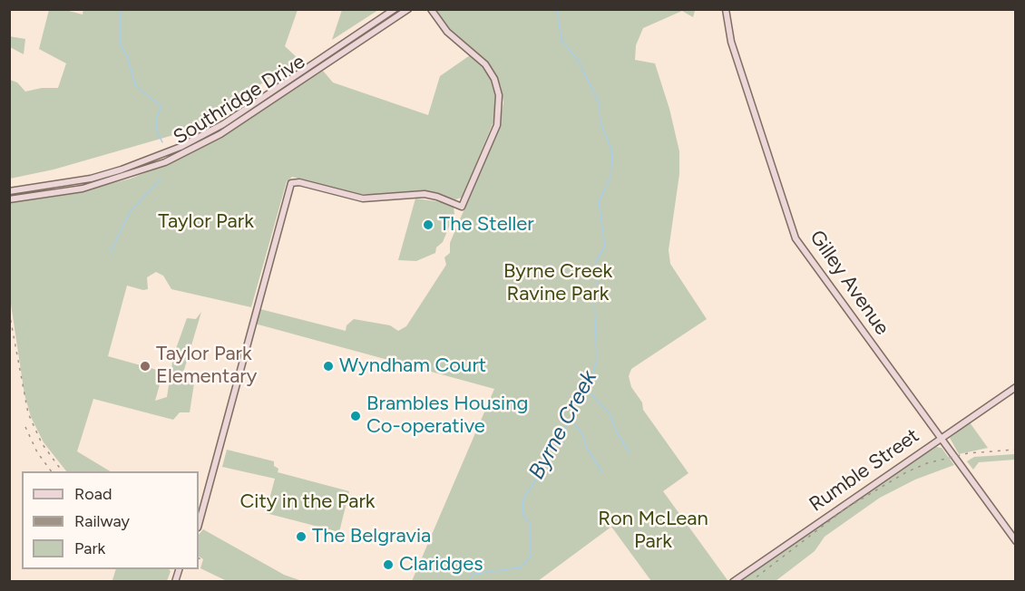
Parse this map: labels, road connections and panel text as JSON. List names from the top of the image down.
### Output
{
  "streets": {
    "street": ["Southridge Drive", "Gilley Avenue", "Rumble Street"]
  },
  "crossings": [
    ["Gilley Avenue", "Rumble Street"]
  ],
  "water": ["Byrne Creek"],
  "parks": [
    "Taylor Park",
    "Byrne Creek Ravine Park",
    "City in the Park",
    "Ron McLean Park"
  ],
  "places": [
    "The Steller",
    "Taylor Park Elementary",
    "Wyndham Court",
    "Brambles Housing Co-operative",
    "The Belgravia",
    "Claridges"
  ],
  "legend": ["Road", "Railway", "Park"]
}
